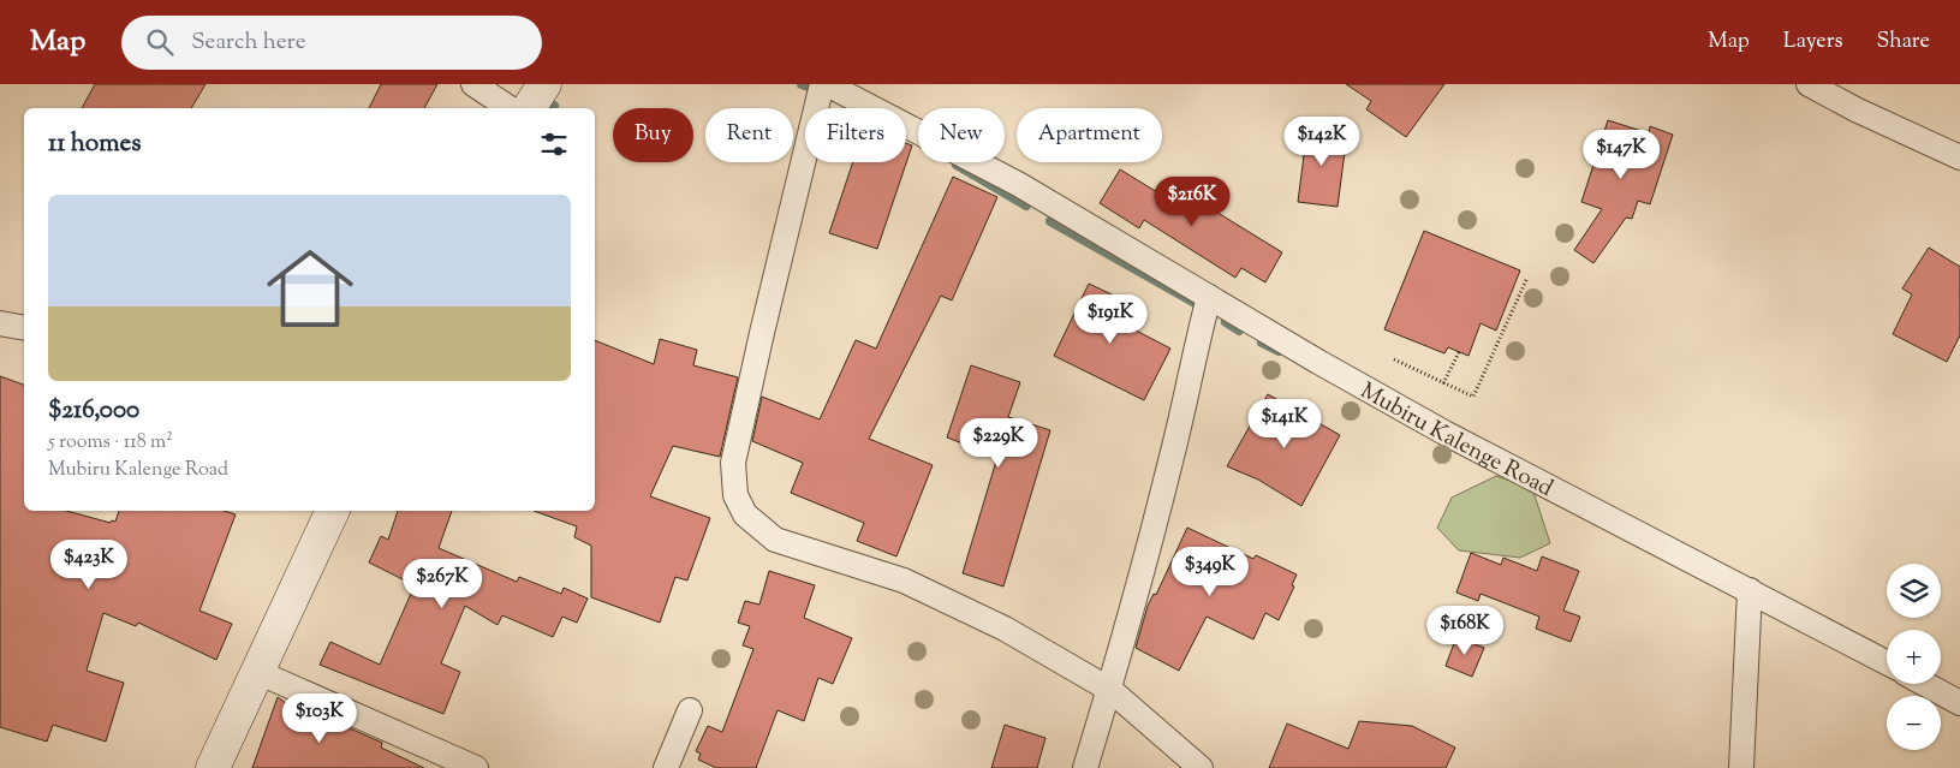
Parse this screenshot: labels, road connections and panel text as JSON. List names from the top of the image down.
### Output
{
  "streets": {
    "street": ["Mubiru Kalenge Road"]
  },
  "page": {
    "header": "Map",
    "search": "Search here",
    "nav": ["Map", "Layers", "Share"],
    "chip": [
      "Buy",
      "Rent",
      "Filters",
      "New",
      "Apartment"
    ],
    "heading": "11 homes",
    "price": [
      "$142K",
      "$147K",
      "$216K",
      "$191K",
      "$141K",
      "$229K",
      "$423K",
      "$349K",
      "$267K",
      "$168K",
      "$103K"
    ],
    "list": [
      {
        "name": "$216,000",
        "note": "5 rooms · 118 m² · Mubiru Kalenge Road"
      }
    ],
    "map_buttons": ["+", "−"]
  }
}
